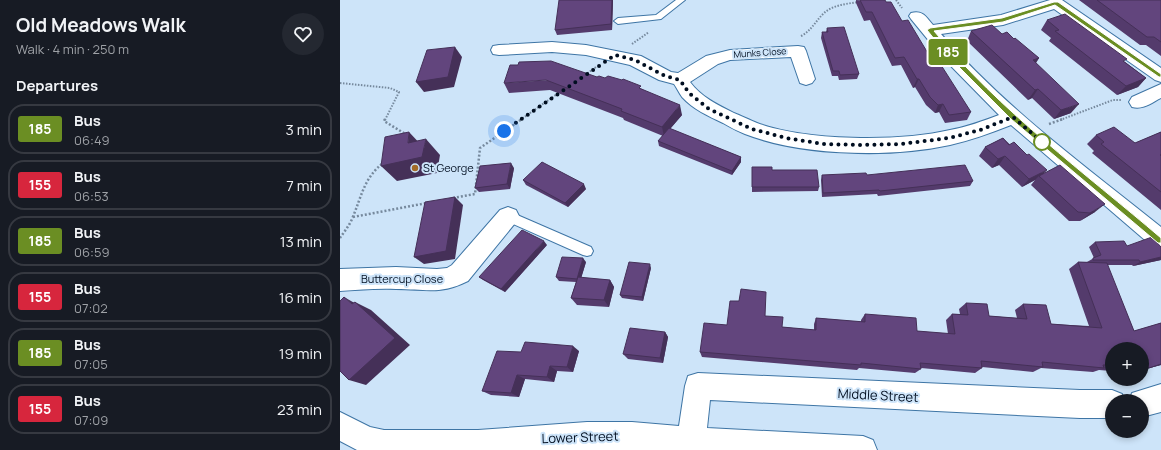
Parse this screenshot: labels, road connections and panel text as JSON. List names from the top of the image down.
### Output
{
  "streets": {
    "street": [
      "Munks Close",
      "Buttercup Close",
      "Middle Street",
      "Lower Street"
    ]
  },
  "crossings": [
    ["Middle Street", "Lower Street"]
  ],
  "places": ["St George"],
  "lines": ["bus line 185"],
  "page": {
    "heading": [
      ["Old Meadows Walk", "Walk · 4 min · 250 m"],
      "Departures"
    ],
    "on_map": "185",
    "list": [
      {
        "mark": "185",
        "name": "Bus",
        "note": "06:49",
        "value": "3 min"
      },
      {
        "mark": "155",
        "name": "Bus",
        "note": "06:53",
        "value": "7 min"
      },
      {
        "mark": "185",
        "name": "Bus",
        "note": "06:59",
        "value": "13 min"
      },
      {
        "mark": "155",
        "name": "Bus",
        "note": "07:02",
        "value": "16 min"
      },
      {
        "mark": "185",
        "name": "Bus",
        "note": "07:05",
        "value": "19 min"
      },
      {
        "mark": "155",
        "name": "Bus",
        "note": "07:09",
        "value": "23 min"
      }
    ],
    "map_buttons": ["+", "−"]
  }
}
